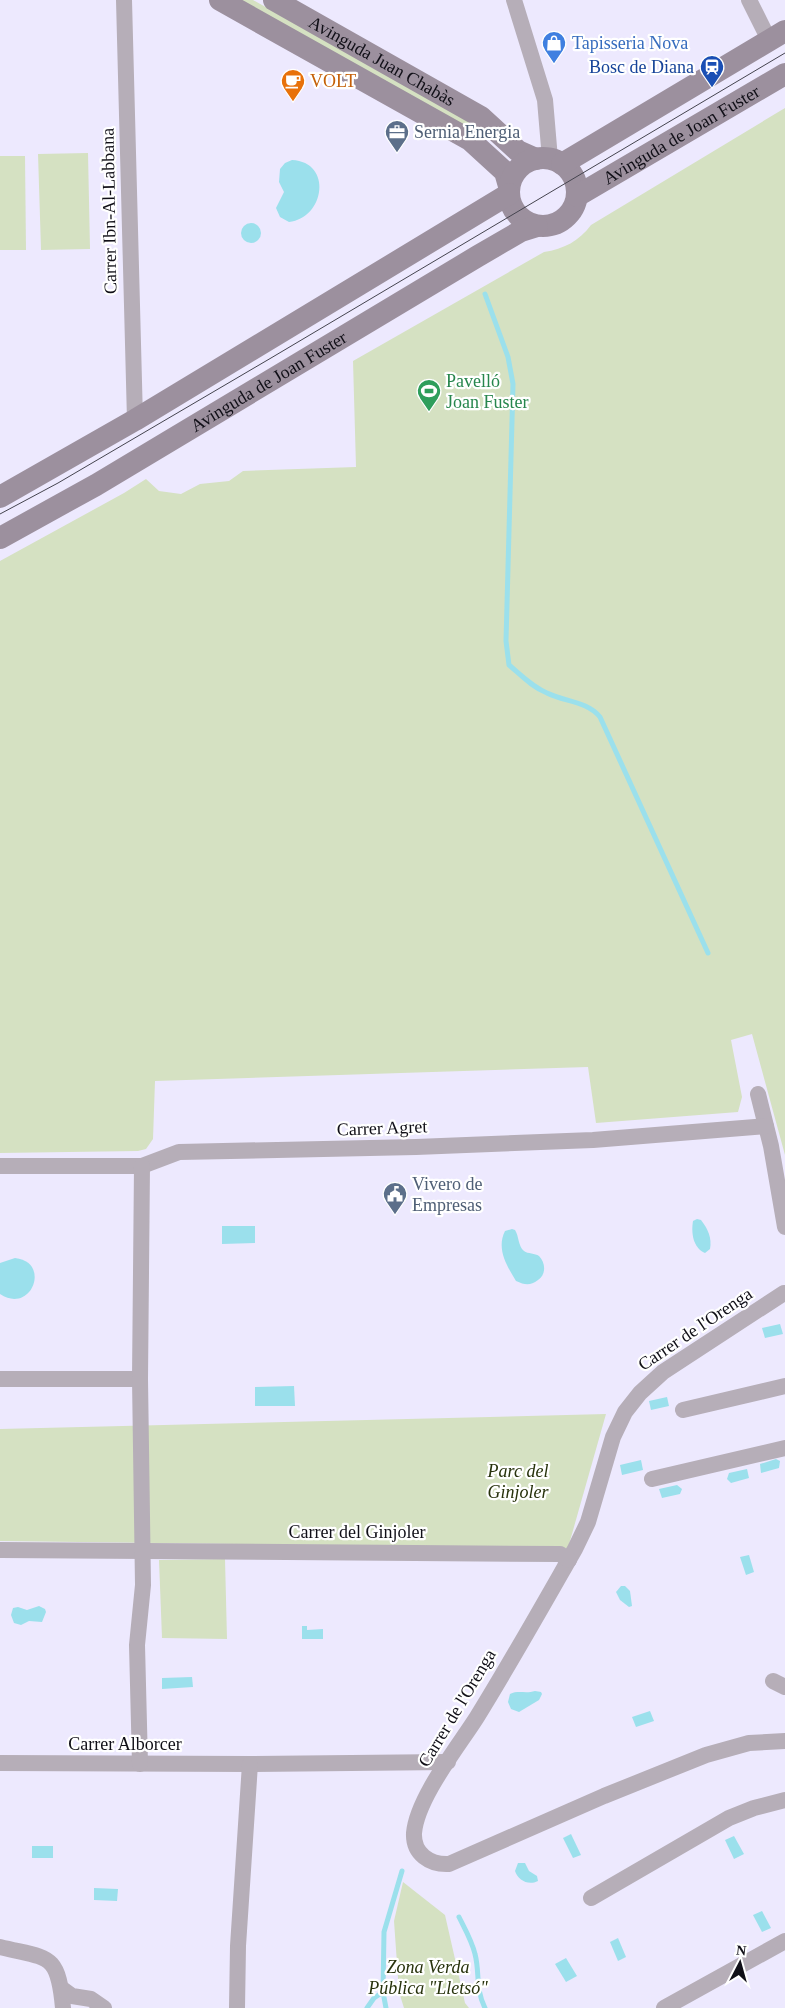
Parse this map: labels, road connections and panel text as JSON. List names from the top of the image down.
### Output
{
  "streets": {
    "main road": ["Avinguda Juan Chabàs", "Avinguda de Joan Fuster"],
    "street": [
      "Carrer Ibn-Al-Labbana",
      "Carrer Agret",
      "Carrer de l'Orenga",
      "Carrer del Ginjoler",
      "Carrer Alborcer"
    ]
  },
  "crossings": [
    ["Avinguda Juan Chabàs", "Avinguda de Joan Fuster"],
    ["Avinguda de Joan Fuster", "Carrer Ibn-Al-Labbana"],
    ["Carrer de l'Orenga", "Carrer del Ginjoler"],
    ["Carrer de l'Orenga", "Carrer Alborcer"]
  ],
  "parks": ["Parc del Ginjoler", "Zona Verda Pública \"Lletsó\""],
  "places": {
    "shop": ["Tapisseria Nova"],
    "station": ["Bosc de Diana"],
    "cafe": ["VOLT"],
    "office": ["Sernia Energia"],
    "sports": ["Pavelló Joan Fuster"],
    "public building": ["Vivero de Empresas"]
  },
  "north": "top"
}
